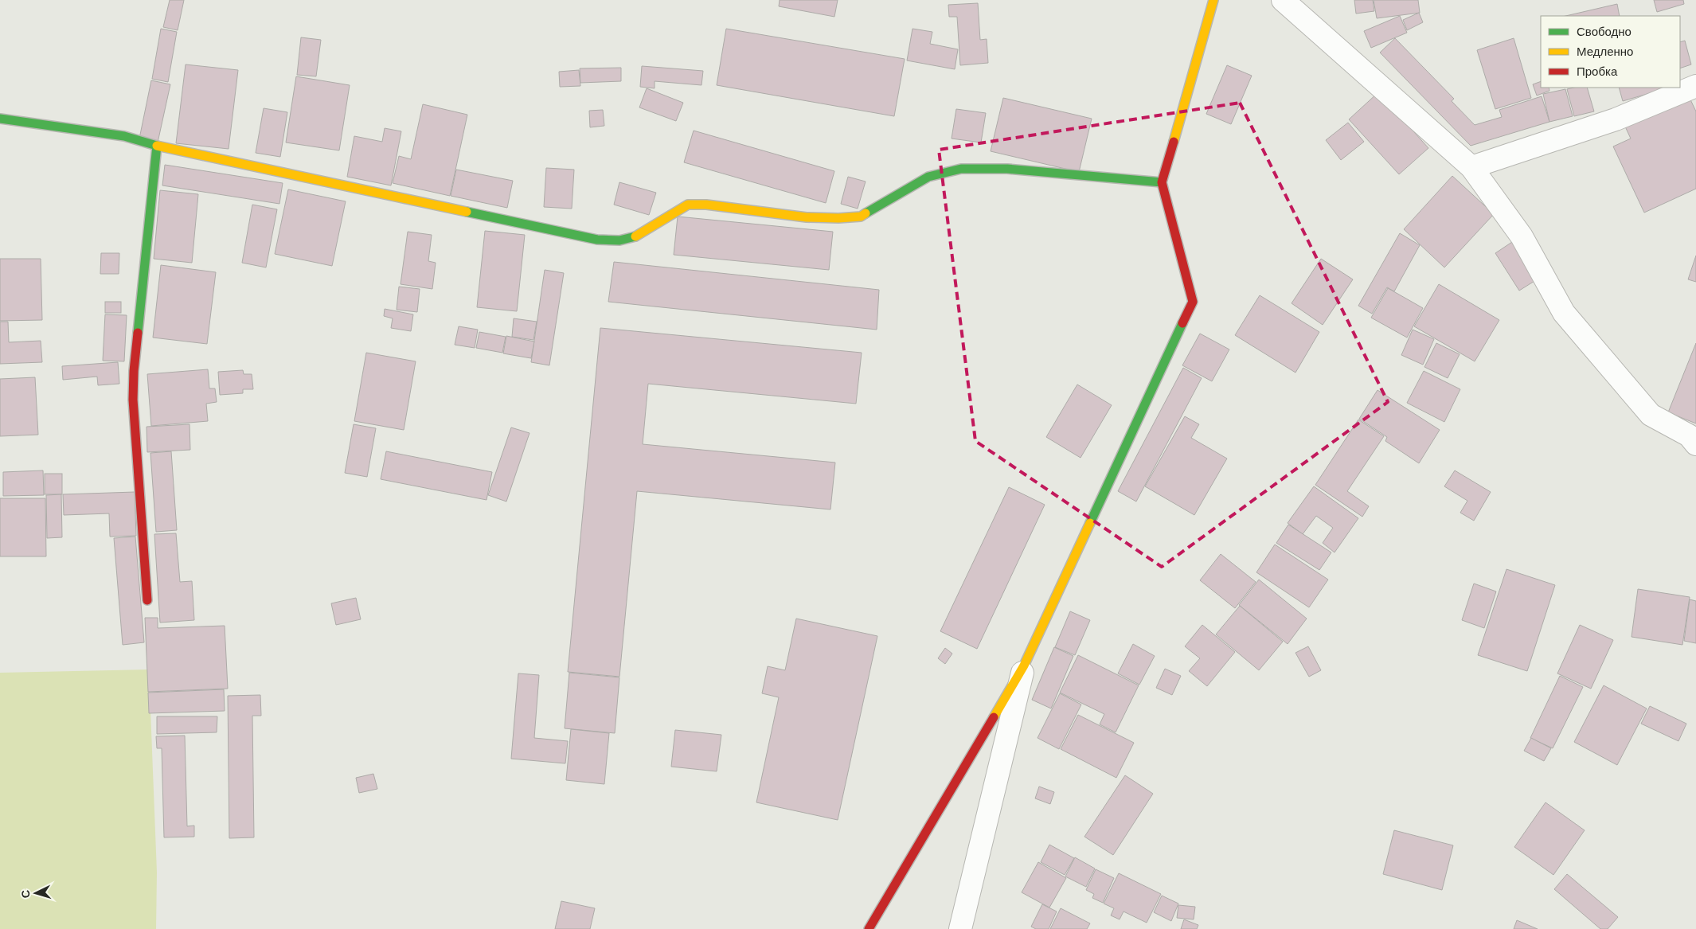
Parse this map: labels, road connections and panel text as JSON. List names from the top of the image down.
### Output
{
  "legend": ["Свободно", "Медленно", "Пробка"],
  "north": "left"
}
